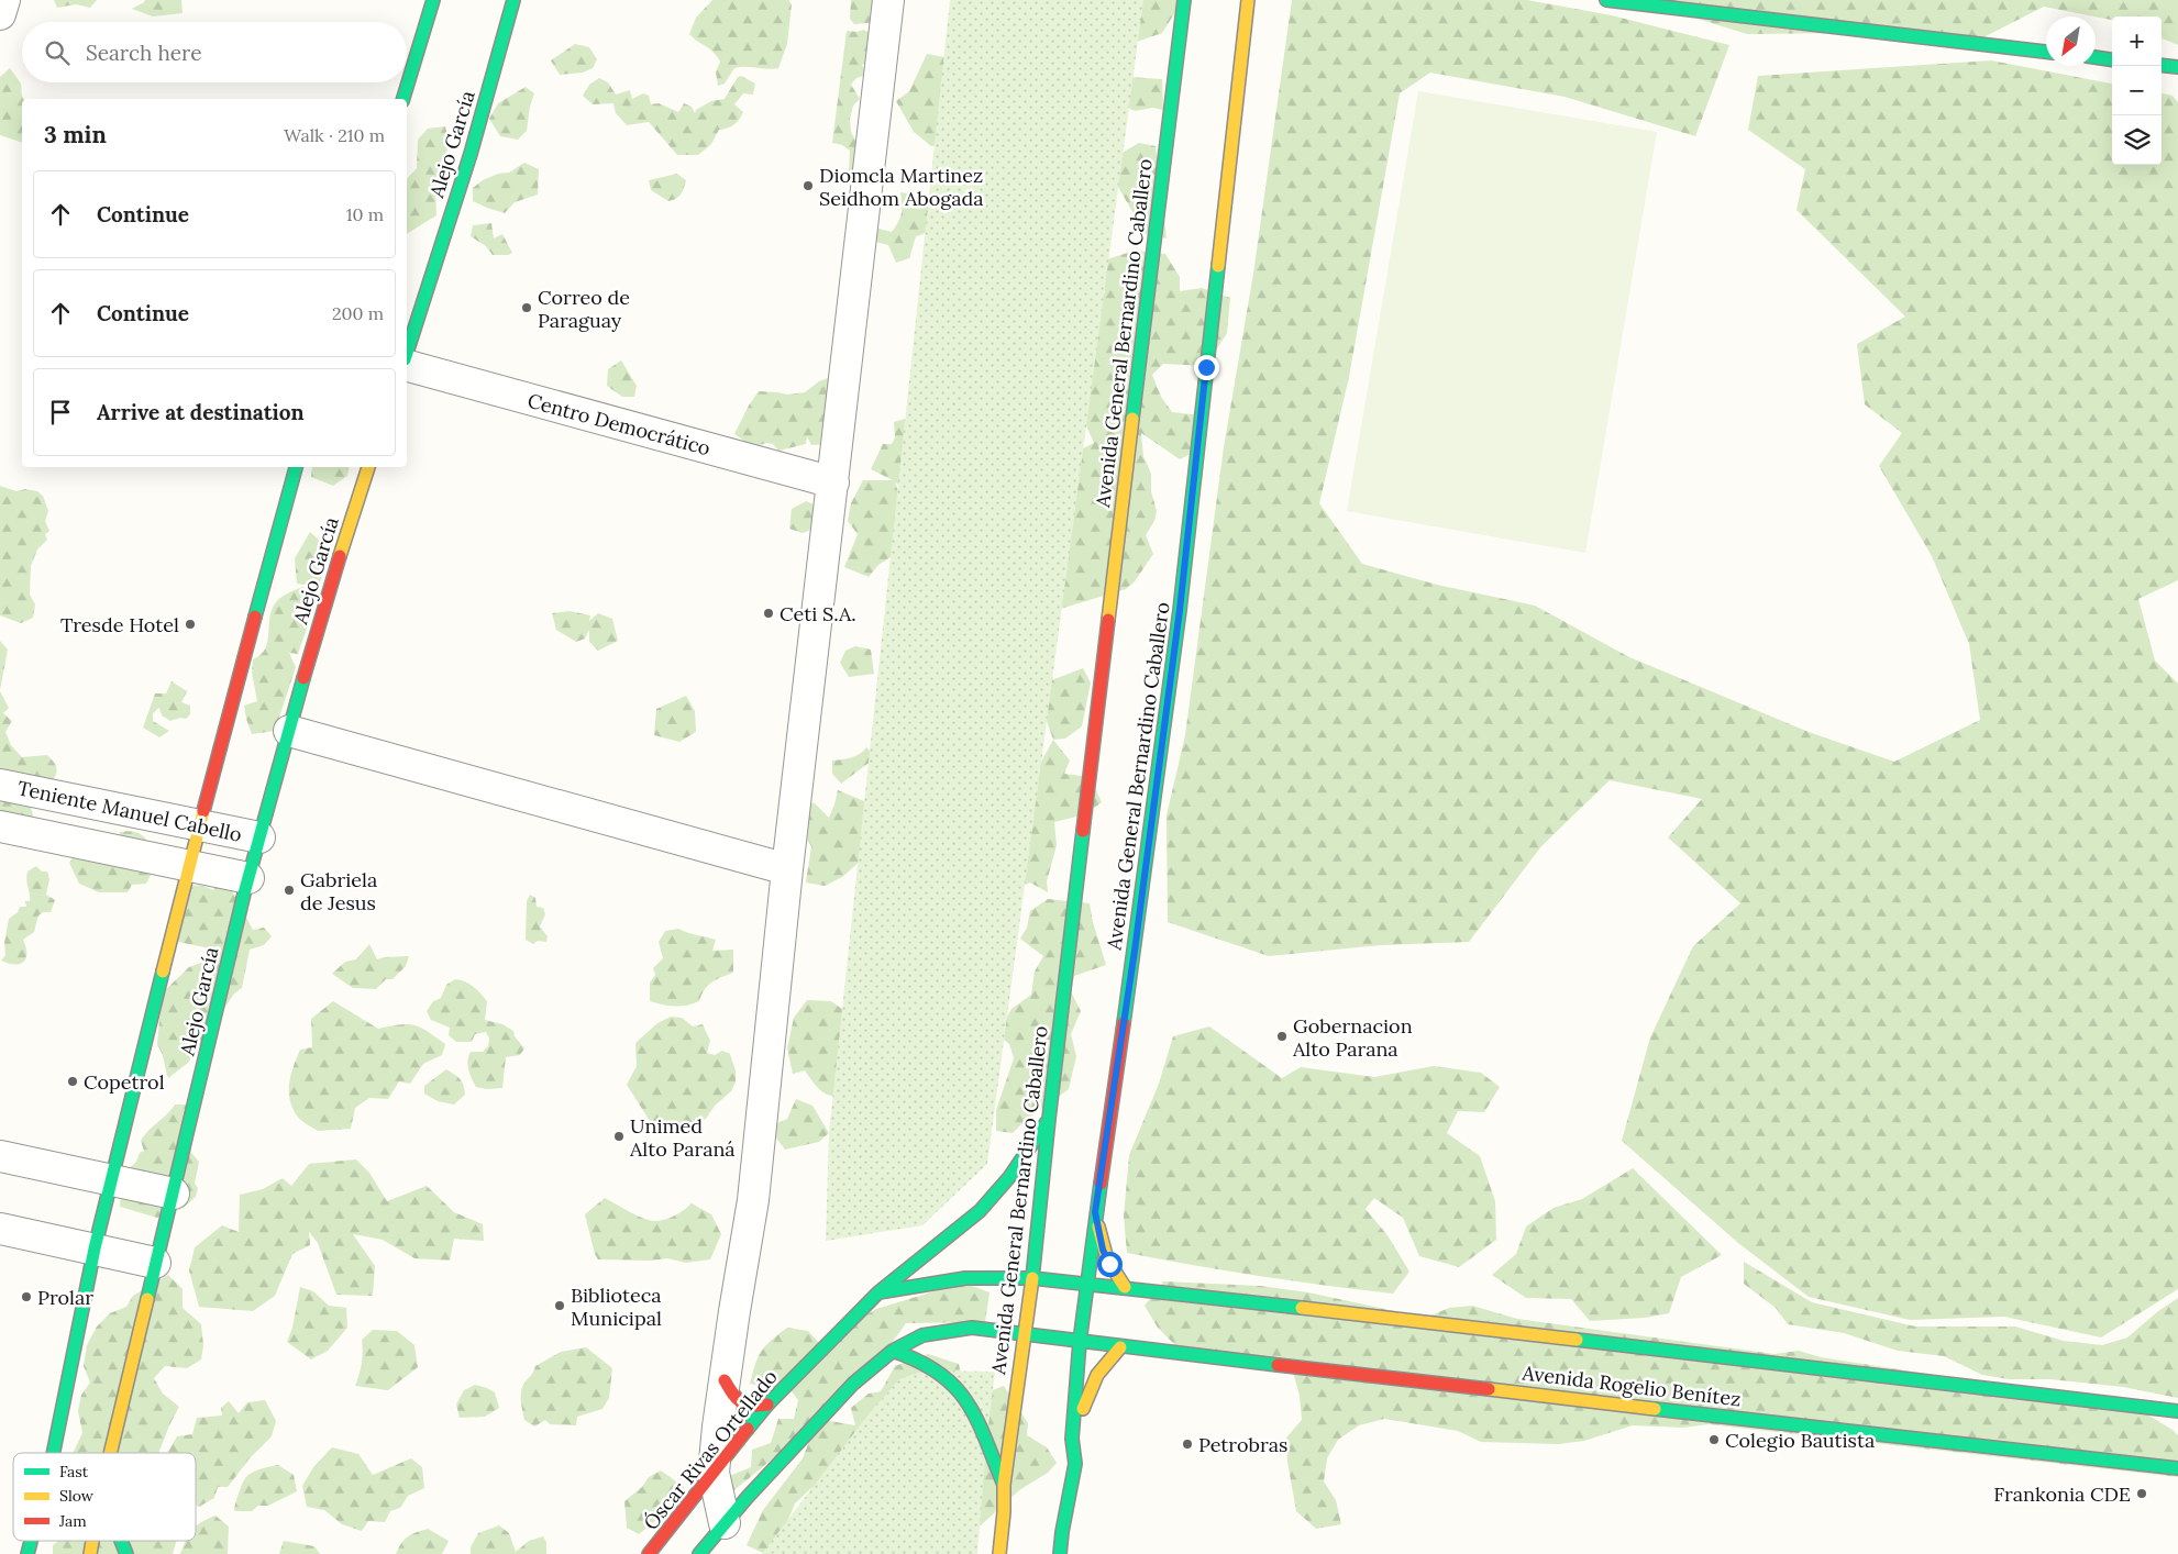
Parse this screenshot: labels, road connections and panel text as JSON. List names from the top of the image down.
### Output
{
  "streets": {
    "street": [
      "Alejo García",
      "Avenida General Bernardino Caballero",
      "Centro Democrático",
      "Teniente Manuel Cabello",
      "Avenida Rogelio Benítez",
      "Óscar Rivas Ortellado"
    ]
  },
  "crossings": [
    ["Alejo García", "Teniente Manuel Cabello"],
    ["Avenida General Bernardino Caballero", "Avenida Rogelio Benítez"],
    ["Avenida General Bernardino Caballero", "Óscar Rivas Ortellado"]
  ],
  "places": [
    "Diomcla Martinez Seidhom Abogada",
    "Correo de Paraguay",
    "Ceti S.A.",
    "Tresde Hotel",
    "Gabriela de Jesus",
    "Gobernacion Alto Parana",
    "Copetrol",
    "Unimed Alto Paraná",
    "Prolar",
    "Biblioteca Municipal",
    "Colegio Bautista",
    "Petrobras",
    "Frankonia CDE"
  ],
  "legend": ["Fast", "Slow", "Jam"],
  "north": "bottom left",
  "page": {
    "map_buttons": ["+", "−"],
    "search": "Search here",
    "heading": ["3 min", "Walk · 210 m"],
    "list": [
      ["Continue", "10 m"],
      ["Continue", "200 m"],
      "Arrive at destination"
    ]
  }
}
